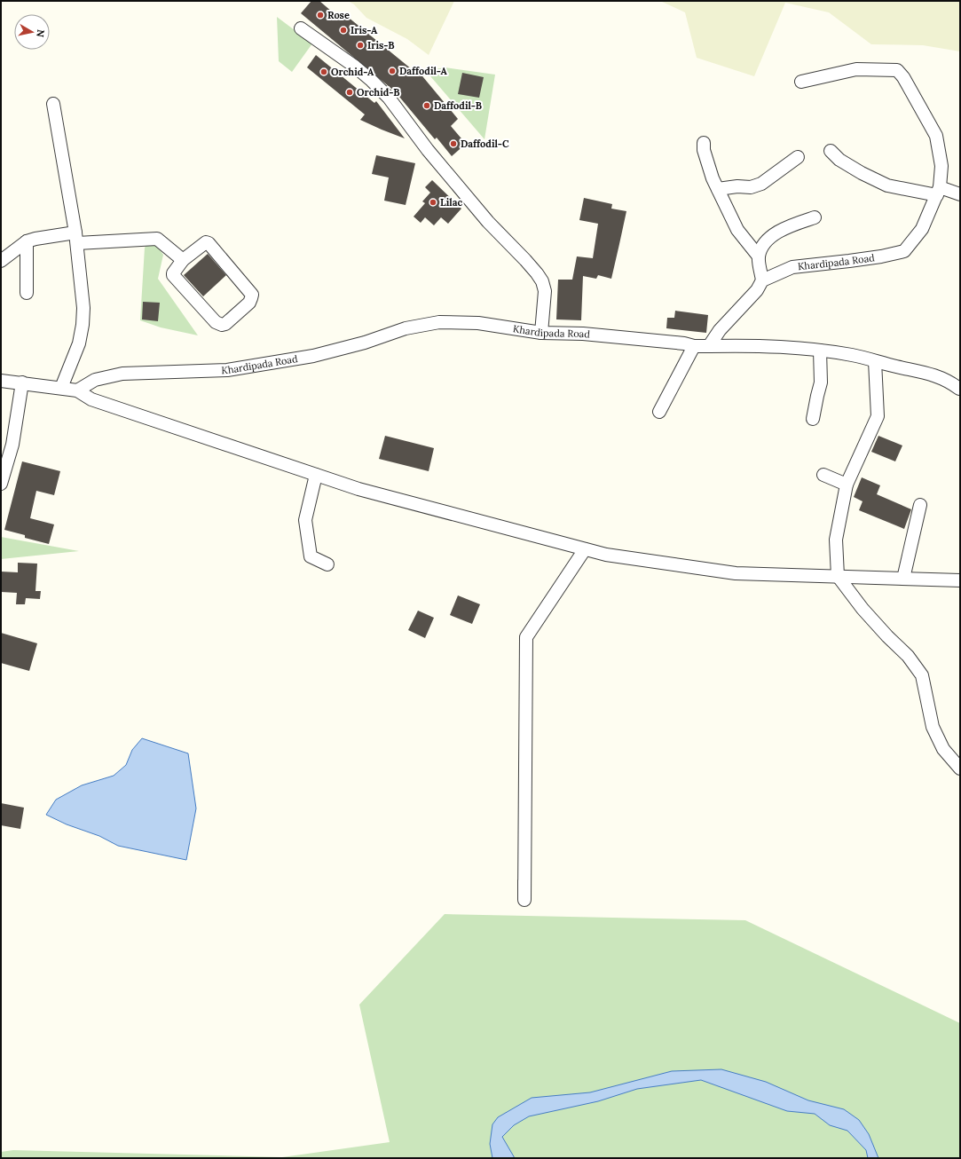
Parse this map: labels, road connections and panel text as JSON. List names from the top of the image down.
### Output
{
  "streets": {
    "street": ["Khardipada Road"]
  },
  "places": [
    "Rose",
    "Iris-A",
    "Iris-B",
    "Daffodil-A",
    "Orchid-A",
    "Orchid-B",
    "Daffodil-B",
    "Daffodil-C",
    "Lilac"
  ],
  "north": "right"
}
